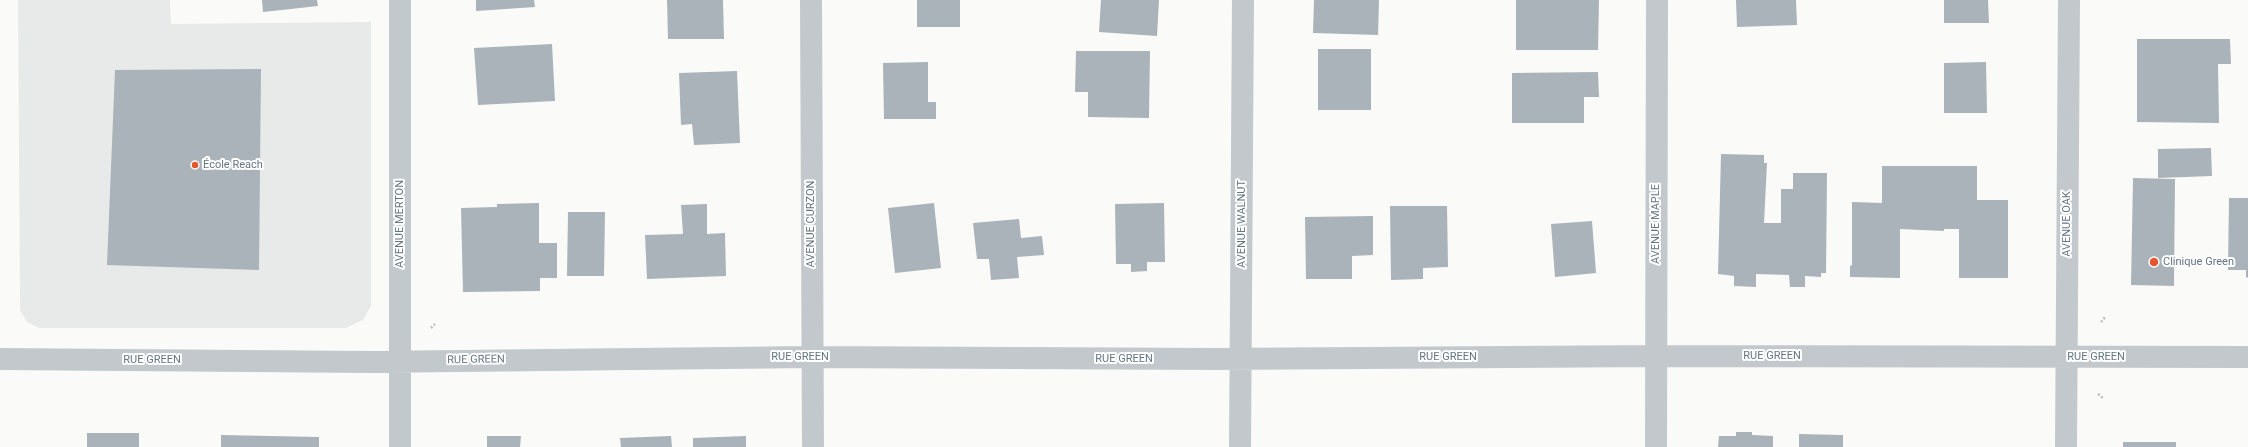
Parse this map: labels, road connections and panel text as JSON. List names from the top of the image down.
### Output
{
  "streets": {
    "street": [
      "AVENUE MERTON",
      "AVENUE CURZON",
      "AVENUE WALNUT",
      "AVENUE MAPLE",
      "AVENUE OAK",
      "RUE GREEN"
    ]
  },
  "crossings": [
    ["AVENUE MERTON", "RUE GREEN"],
    ["AVENUE CURZON", "RUE GREEN"],
    ["AVENUE WALNUT", "RUE GREEN"],
    ["AVENUE MAPLE", "RUE GREEN"],
    ["AVENUE OAK", "RUE GREEN"]
  ],
  "places": ["École Reach", "Clinique Green"]
}
